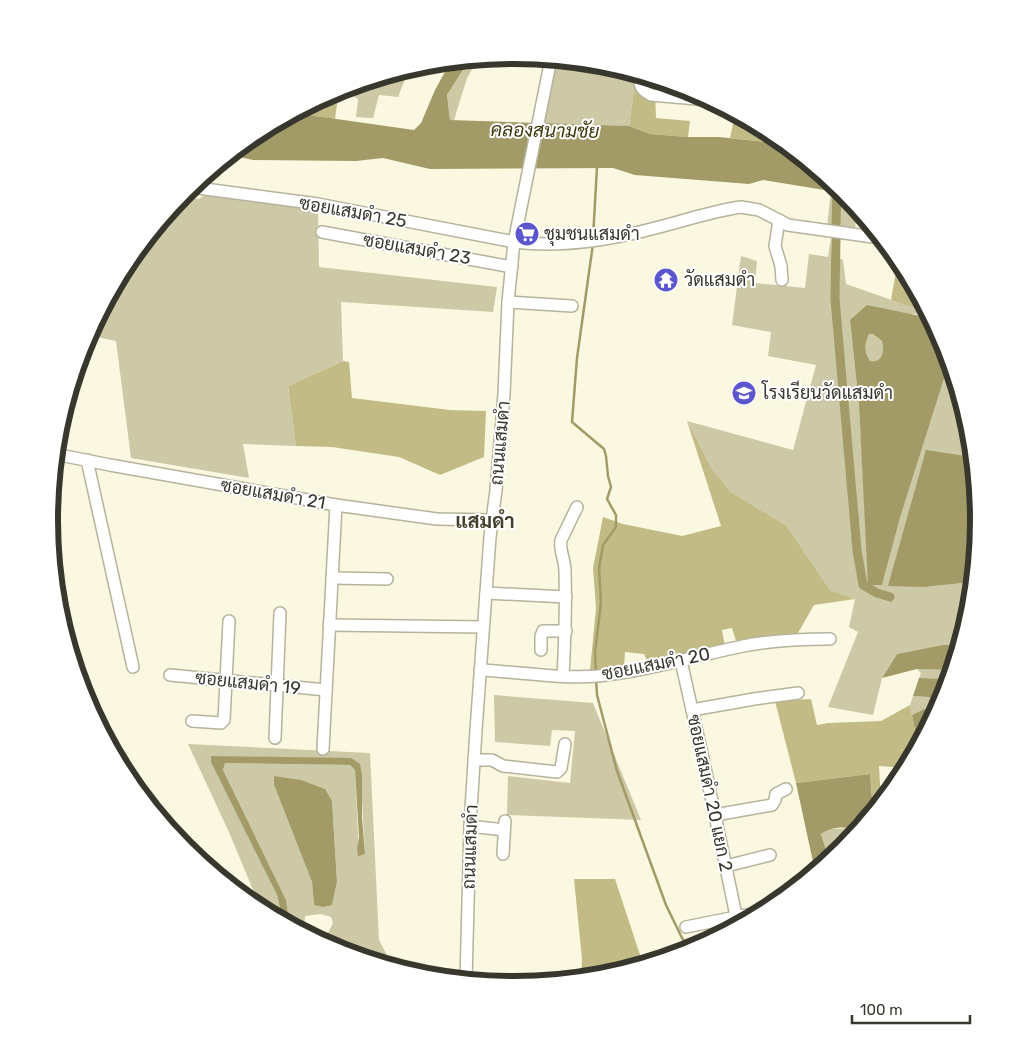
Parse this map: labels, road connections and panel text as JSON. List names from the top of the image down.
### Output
{
  "streets": {
    "street": [
      "ซอยแสมดำ 25",
      "ซอยแสมดำ 23",
      "ถนนแสมดำ",
      "ซอยแสมดำ 21",
      "ซอยแสมดำ 20",
      "ซอยแสมดำ 19",
      "ซอยแสมดำ 20 แยก 2"
    ]
  },
  "crossings": [
    ["ซอยแสมดำ 25", "ถนนแสมดำ"],
    ["ซอยแสมดำ 23", "ถนนแสมดำ"],
    ["ถนนแสมดำ", "ซอยแสมดำ 21"],
    ["ถนนแสมดำ", "ซอยแสมดำ 20"],
    ["ซอยแสมดำ 20", "ซอยแสมดำ 20 แยก 2"]
  ],
  "districts": ["แสมดำ"],
  "water": ["คลองสนามชัย"],
  "places": {
    "supermarket": ["ชุมชนแสมดำ"],
    "temple": ["วัดแสมดำ"],
    "school or university": ["โรงเรียนวัดแสมดำ"]
  },
  "scale_bar": "100 m"
}
